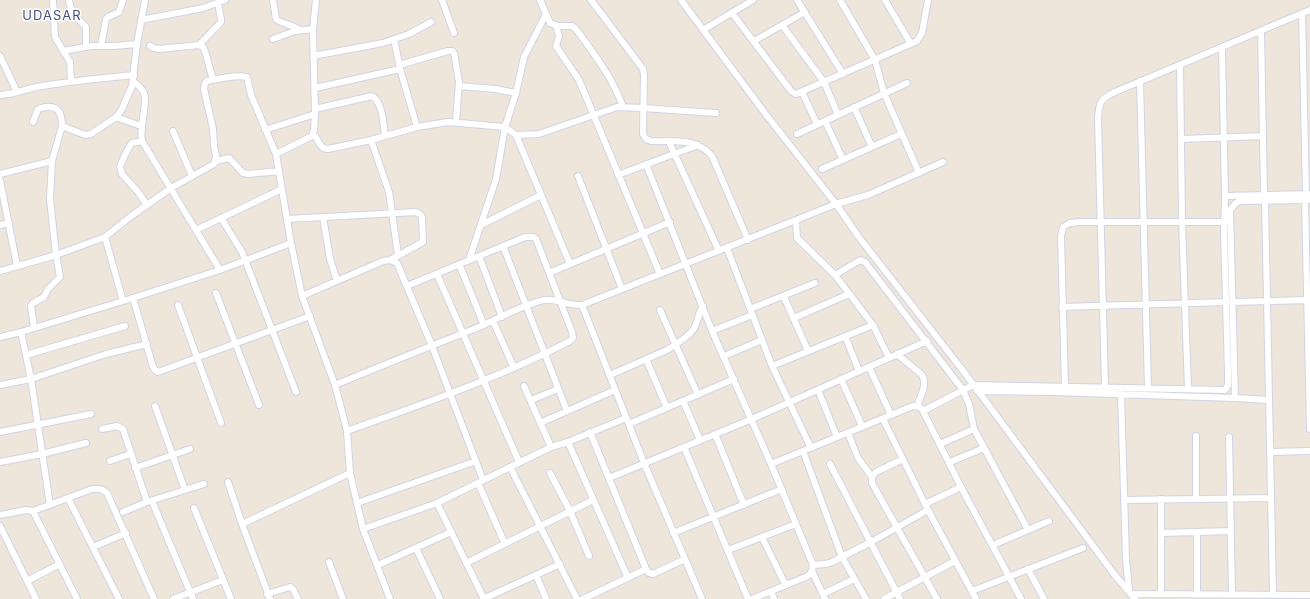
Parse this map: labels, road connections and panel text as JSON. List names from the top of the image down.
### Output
{
  "districts": ["UDASAR"]
}
